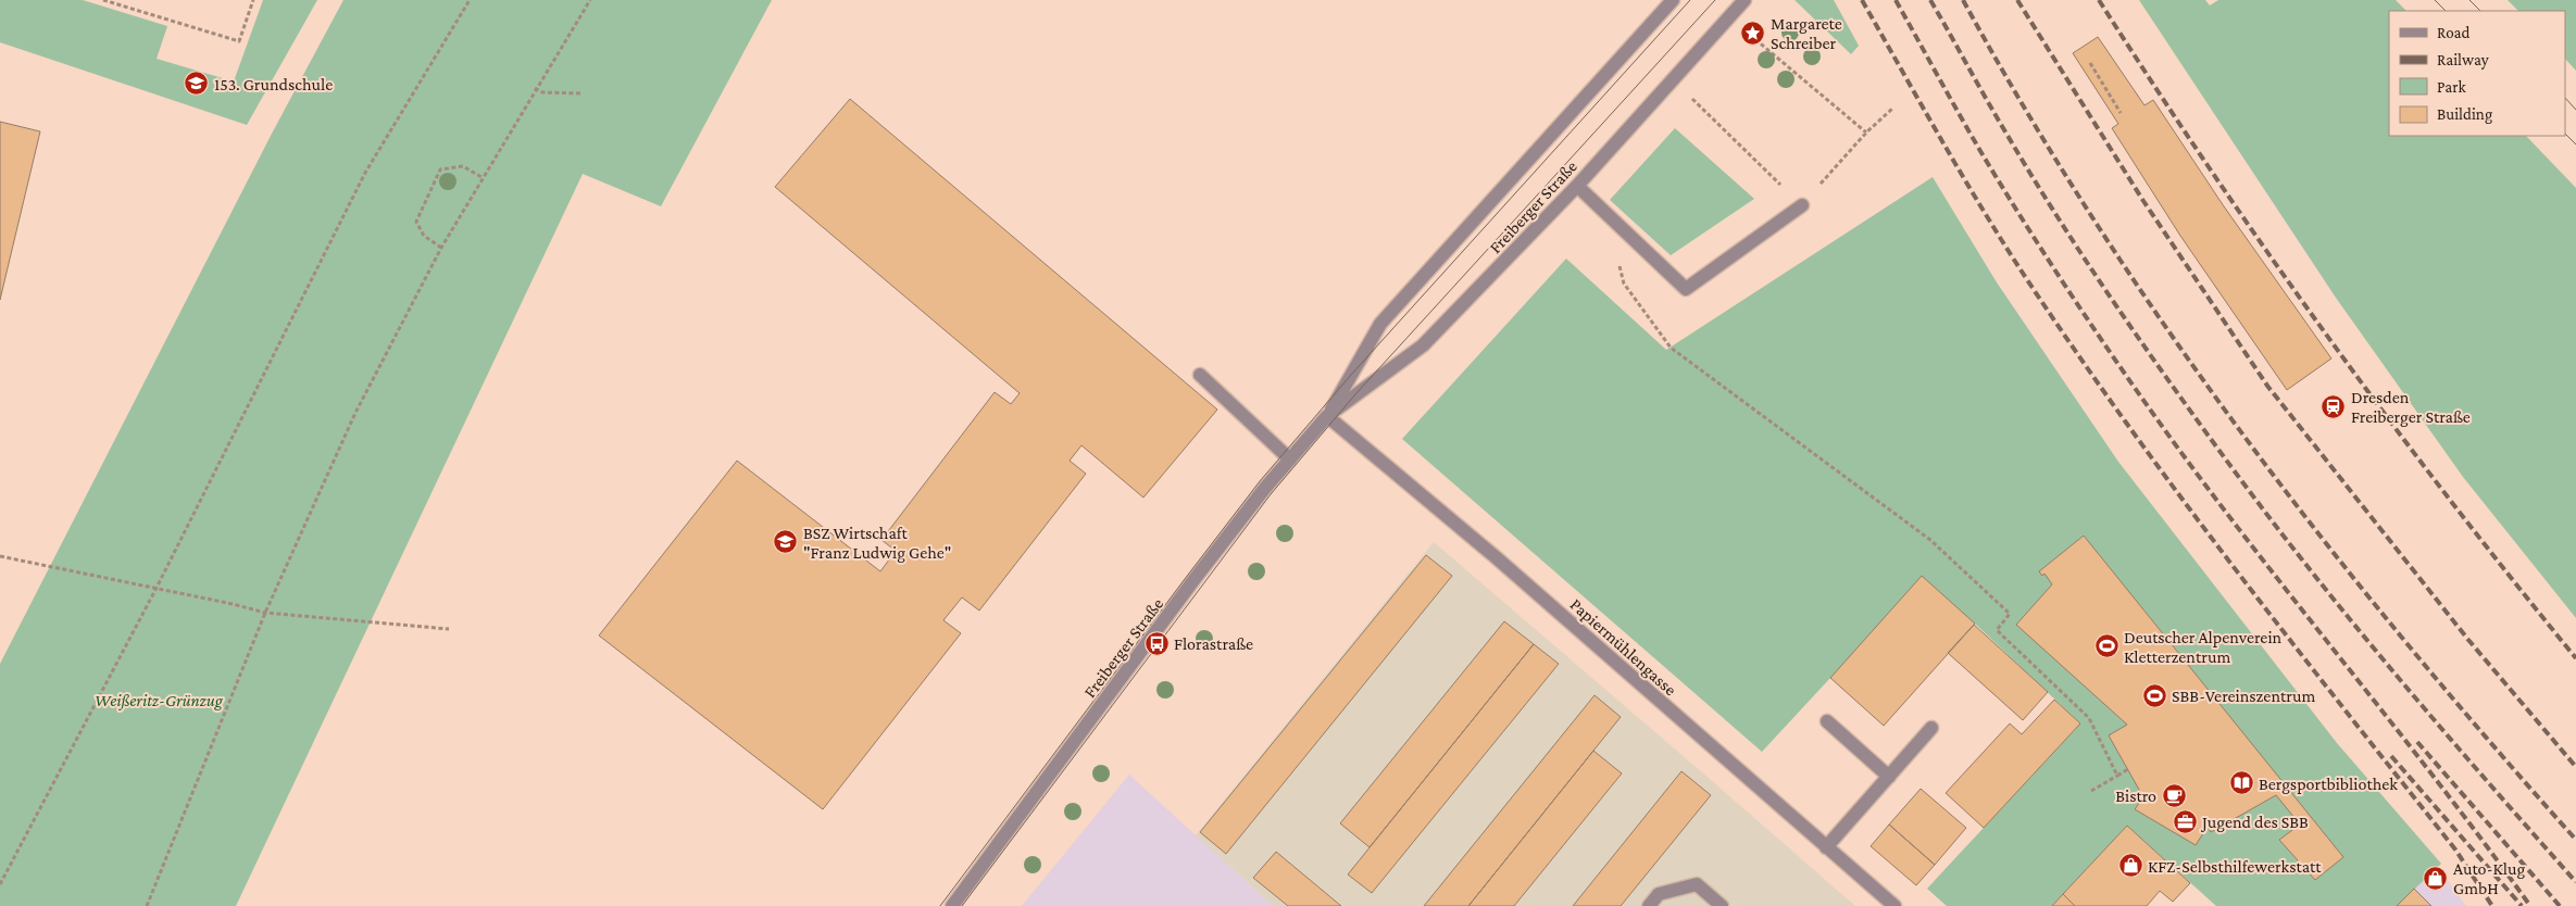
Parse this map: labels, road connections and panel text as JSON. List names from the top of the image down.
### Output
{
  "streets": {
    "street": ["Freiberger Straße", "Papiermühlengasse"]
  },
  "crossings": [
    ["Freiberger Straße", "Papiermühlengasse"]
  ],
  "parks": ["Weißeritz-Grünzug"],
  "places": {
    "place": ["Margarete Schreiber"],
    "school or university": ["153. Grundschule", "BSZ Wirtschaft \"Franz Ludwig Gehe\""],
    "station": ["Dresden Freiberger Straße"],
    "bus stop": ["Florastraße"],
    "sports": ["Deutscher Alpenverein Kletterzentrum", "SBB-Vereinszentrum"],
    "library": ["Bergsportbibliothek"],
    "cafe": ["Bistro"],
    "office": ["Jugend des SBB"],
    "shop": ["KFZ-Selbsthilfewerkstatt", "Auto-Klug GmbH"]
  },
  "legend": [
    "Road",
    "Railway",
    "Park",
    "Building"
  ]
}
